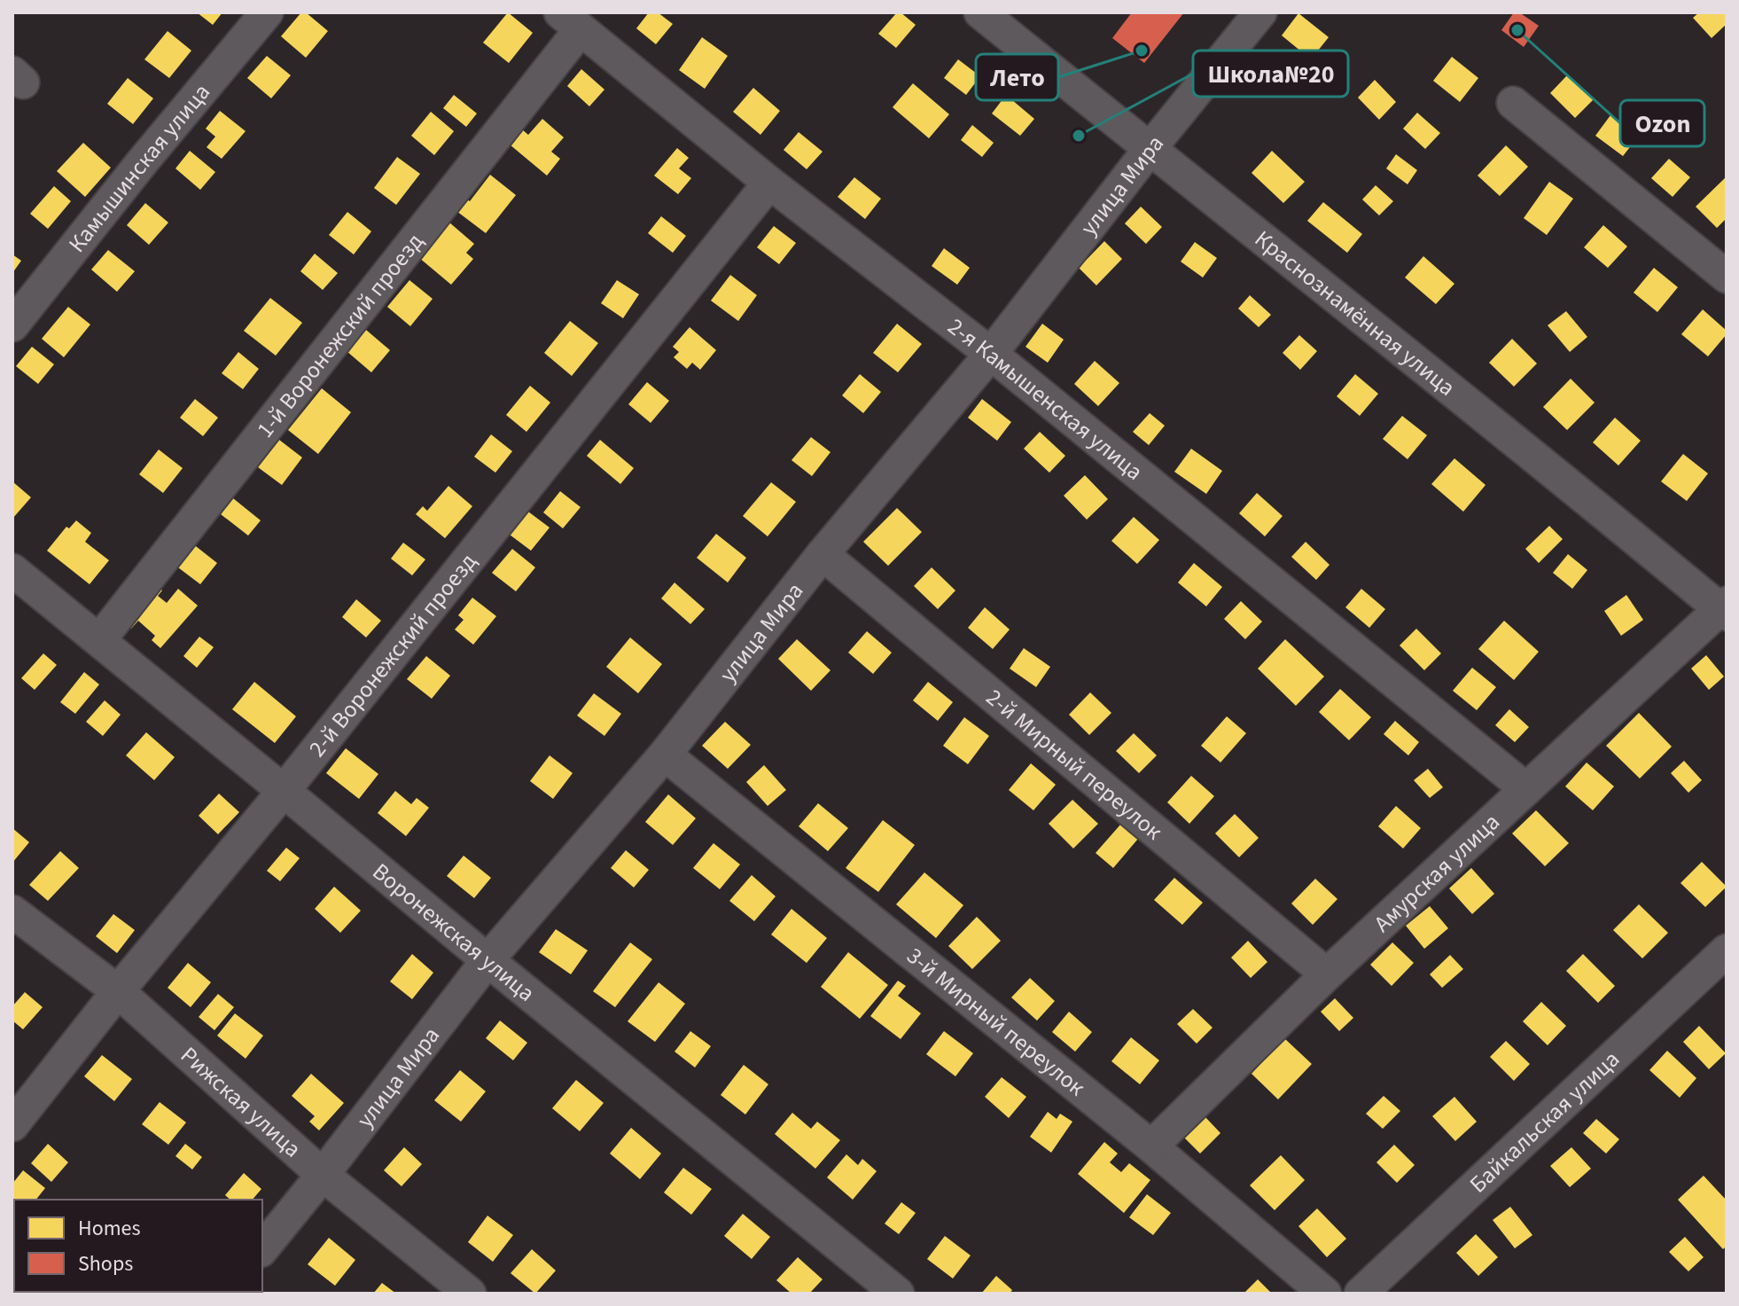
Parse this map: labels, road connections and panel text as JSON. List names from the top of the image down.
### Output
{
  "streets": {
    "street": [
      "Камышинская улица",
      "улица Мира",
      "Краснознамённая улица",
      "1-й Воронежский проезд",
      "2-я Камышенская улица",
      "2-й Воронежский проезд",
      "2-й Мирный переулок",
      "Амурская улица",
      "Воронежская улица",
      "3-й Мирный переулок",
      "Рижская улица",
      "Байкальская улица"
    ]
  },
  "crossings": [
    ["улица Мира", "Краснознамённая улица"],
    ["улица Мира", "2-я Камышенская улица"],
    ["улица Мира", "2-й Мирный переулок"],
    ["улица Мира", "Воронежская улица"],
    ["улица Мира", "3-й Мирный переулок"],
    ["улица Мира", "Рижская улица"],
    ["Краснознамённая улица", "Амурская улица"],
    ["1-й Воронежский проезд", "2-я Камышенская улица"],
    ["1-й Воронежский проезд", "Воронежская улица"],
    ["2-я Камышенская улица", "2-й Воронежский проезд"],
    ["2-я Камышенская улица", "Амурская улица"],
    ["2-й Воронежский проезд", "Воронежская улица"],
    ["2-й Воронежский проезд", "Рижская улица"],
    ["2-й Мирный переулок", "Амурская улица"],
    ["Амурская улица", "3-й Мирный переулок"]
  ],
  "places": ["Ozon", "Лето", "Школа№20"],
  "legend": ["Homes", "Shops"]
}
